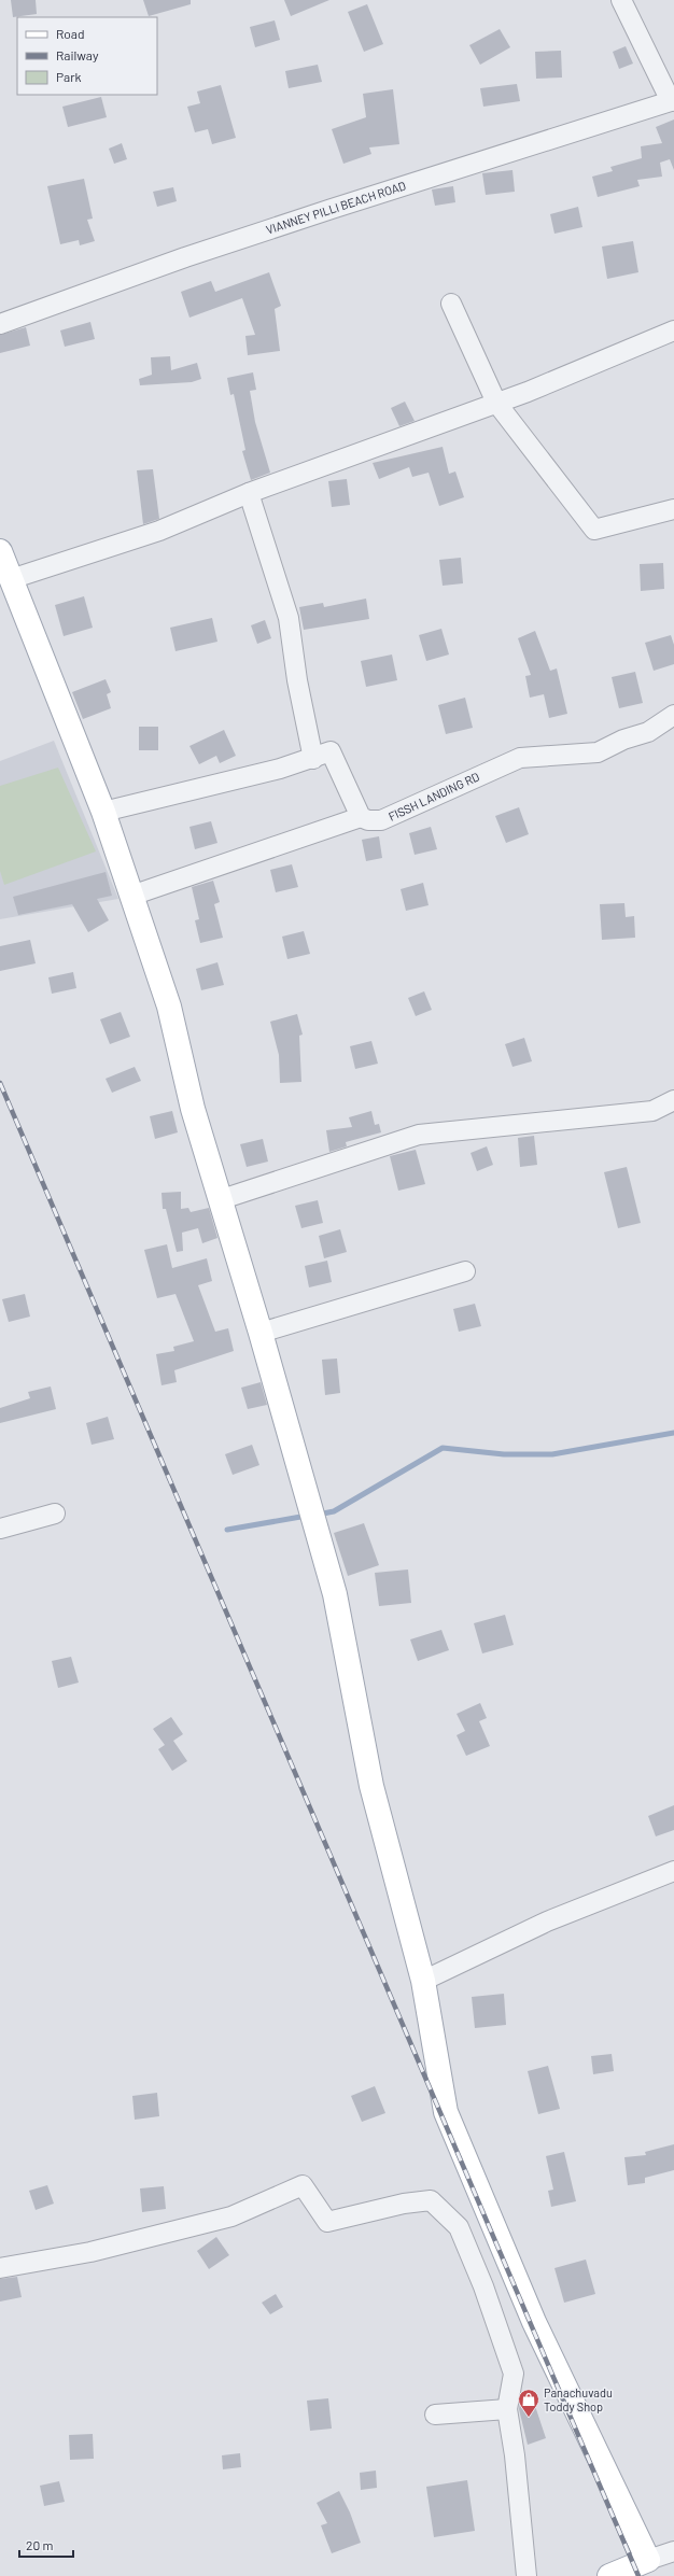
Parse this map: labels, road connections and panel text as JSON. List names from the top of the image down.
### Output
{
  "streets": {
    "street": ["VIANNEY PILLI BEACH ROAD", "FISSH LANDING RD"]
  },
  "places": {
    "shop": ["Panachuvadu Toddy Shop"]
  },
  "legend": ["Road", "Railway", "Park"],
  "scale_bar": "20 m"
}
